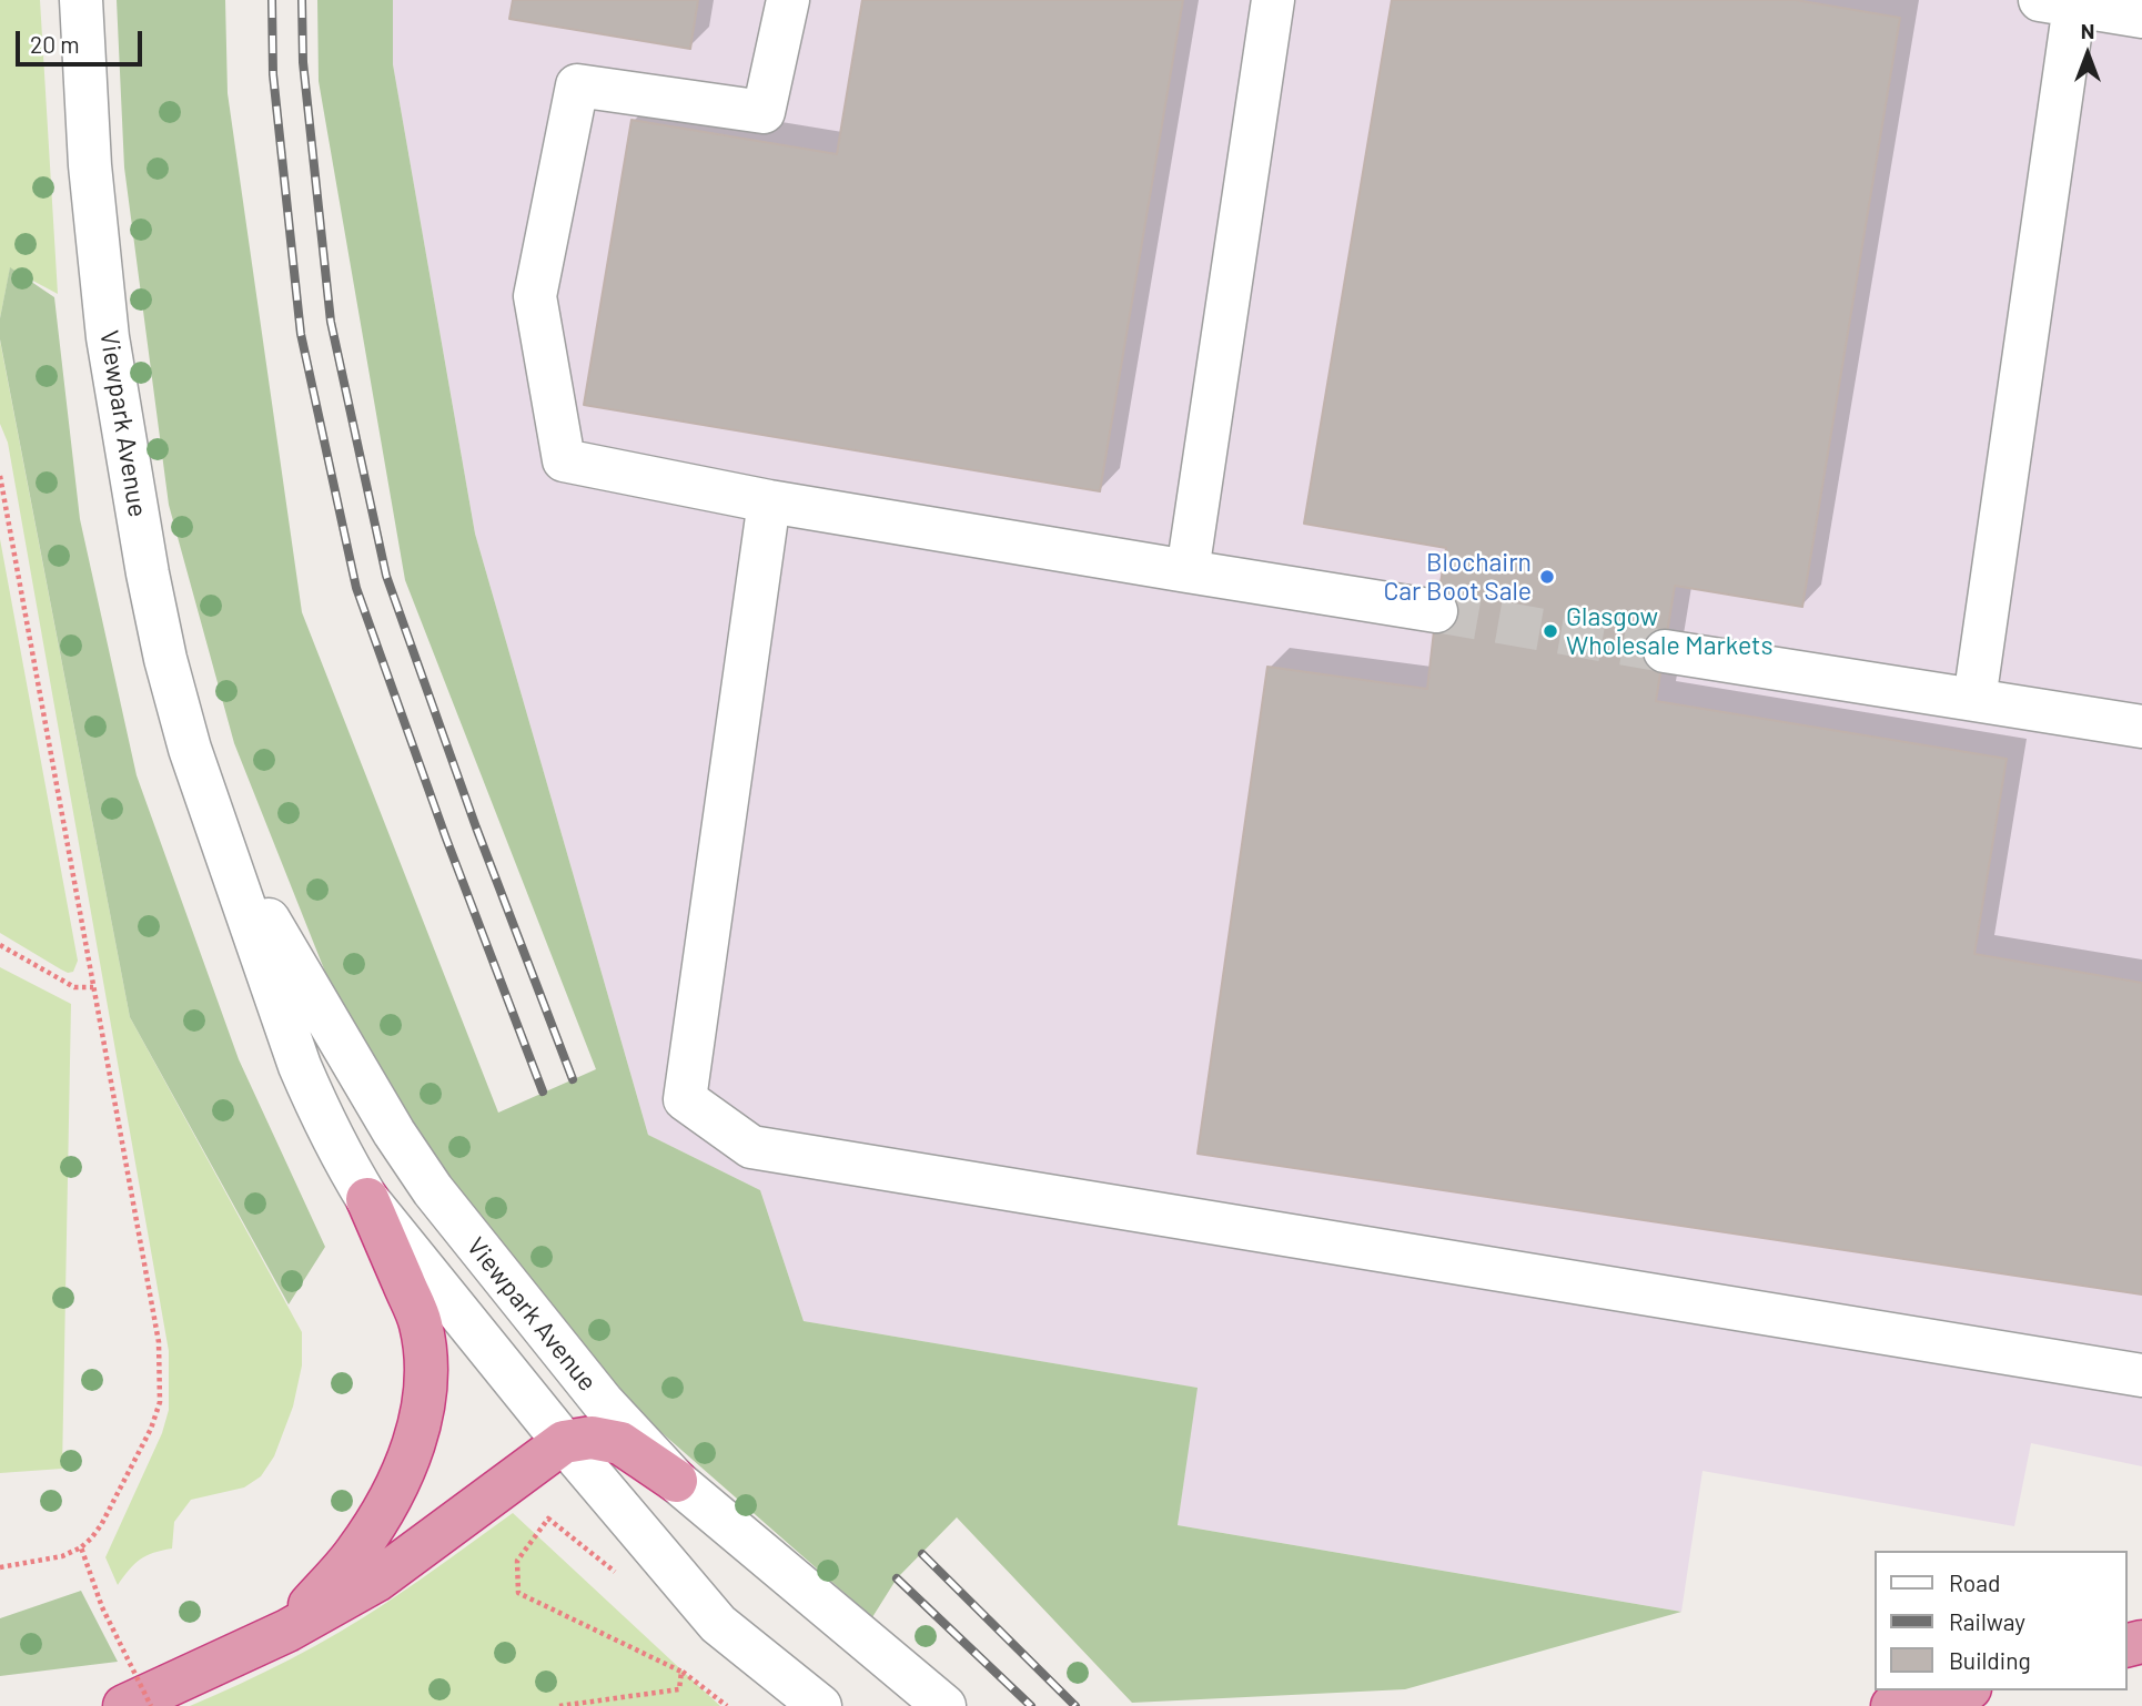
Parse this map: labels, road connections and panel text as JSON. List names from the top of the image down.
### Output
{
  "streets": {
    "street": ["Viewpark Avenue"]
  },
  "places": ["Blochairn Car Boot Sale", "Glasgow Wholesale Markets"],
  "legend": ["Road", "Railway", "Building"],
  "scale_bar": "20 m",
  "north": "top"
}
